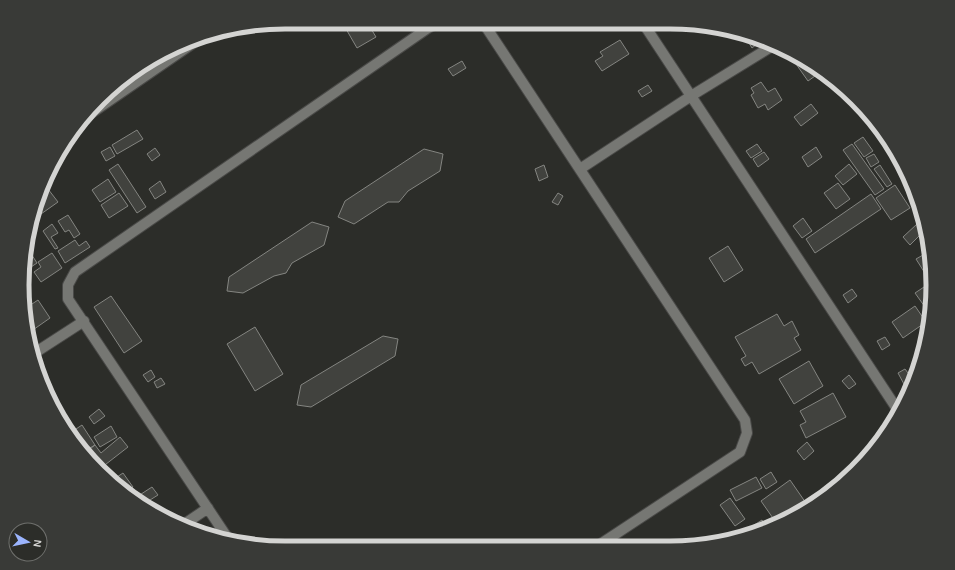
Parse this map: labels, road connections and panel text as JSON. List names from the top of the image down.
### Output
{
  "north": "right"
}
